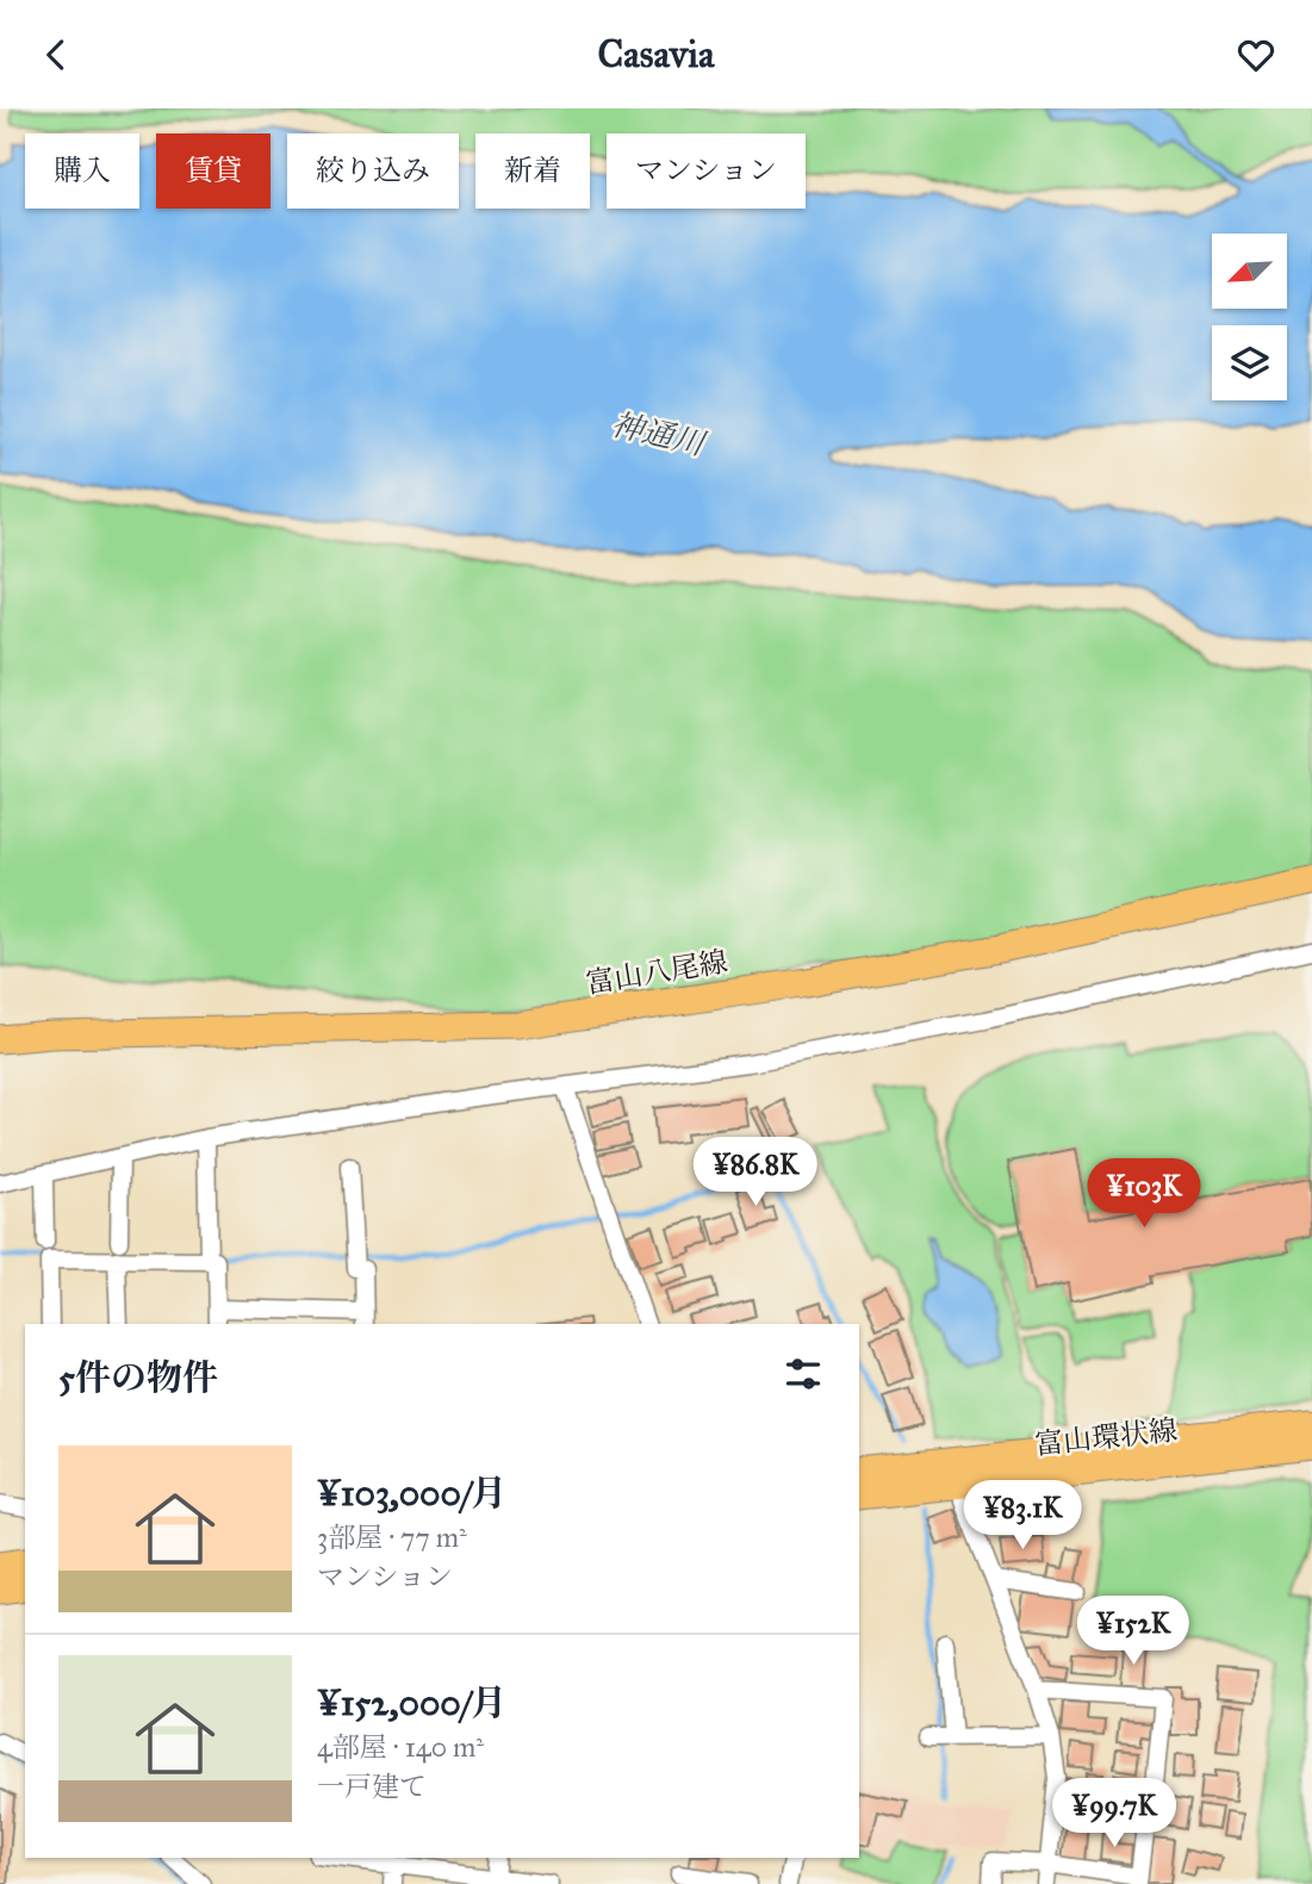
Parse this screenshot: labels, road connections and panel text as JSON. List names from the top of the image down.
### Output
{
  "streets": {
    "main road": ["富山八尾線", "富山環状線"]
  },
  "water": ["神通川"],
  "north": "bottom left",
  "page": {
    "header": "Casavia",
    "chip": [
      "購入",
      "賃貸",
      "絞り込み",
      "新着",
      "マンション"
    ],
    "price": [
      "¥86.8K",
      "¥103K",
      "¥83.1K",
      "¥152K",
      "¥99.7K"
    ],
    "heading": "5件の物件",
    "list": [
      {
        "name": "¥103,000/月",
        "note": "3部屋 · 77 m² · マンション"
      },
      {
        "name": "¥152,000/月",
        "note": "4部屋 · 140 m² · 一戸建て"
      }
    ]
  }
}
